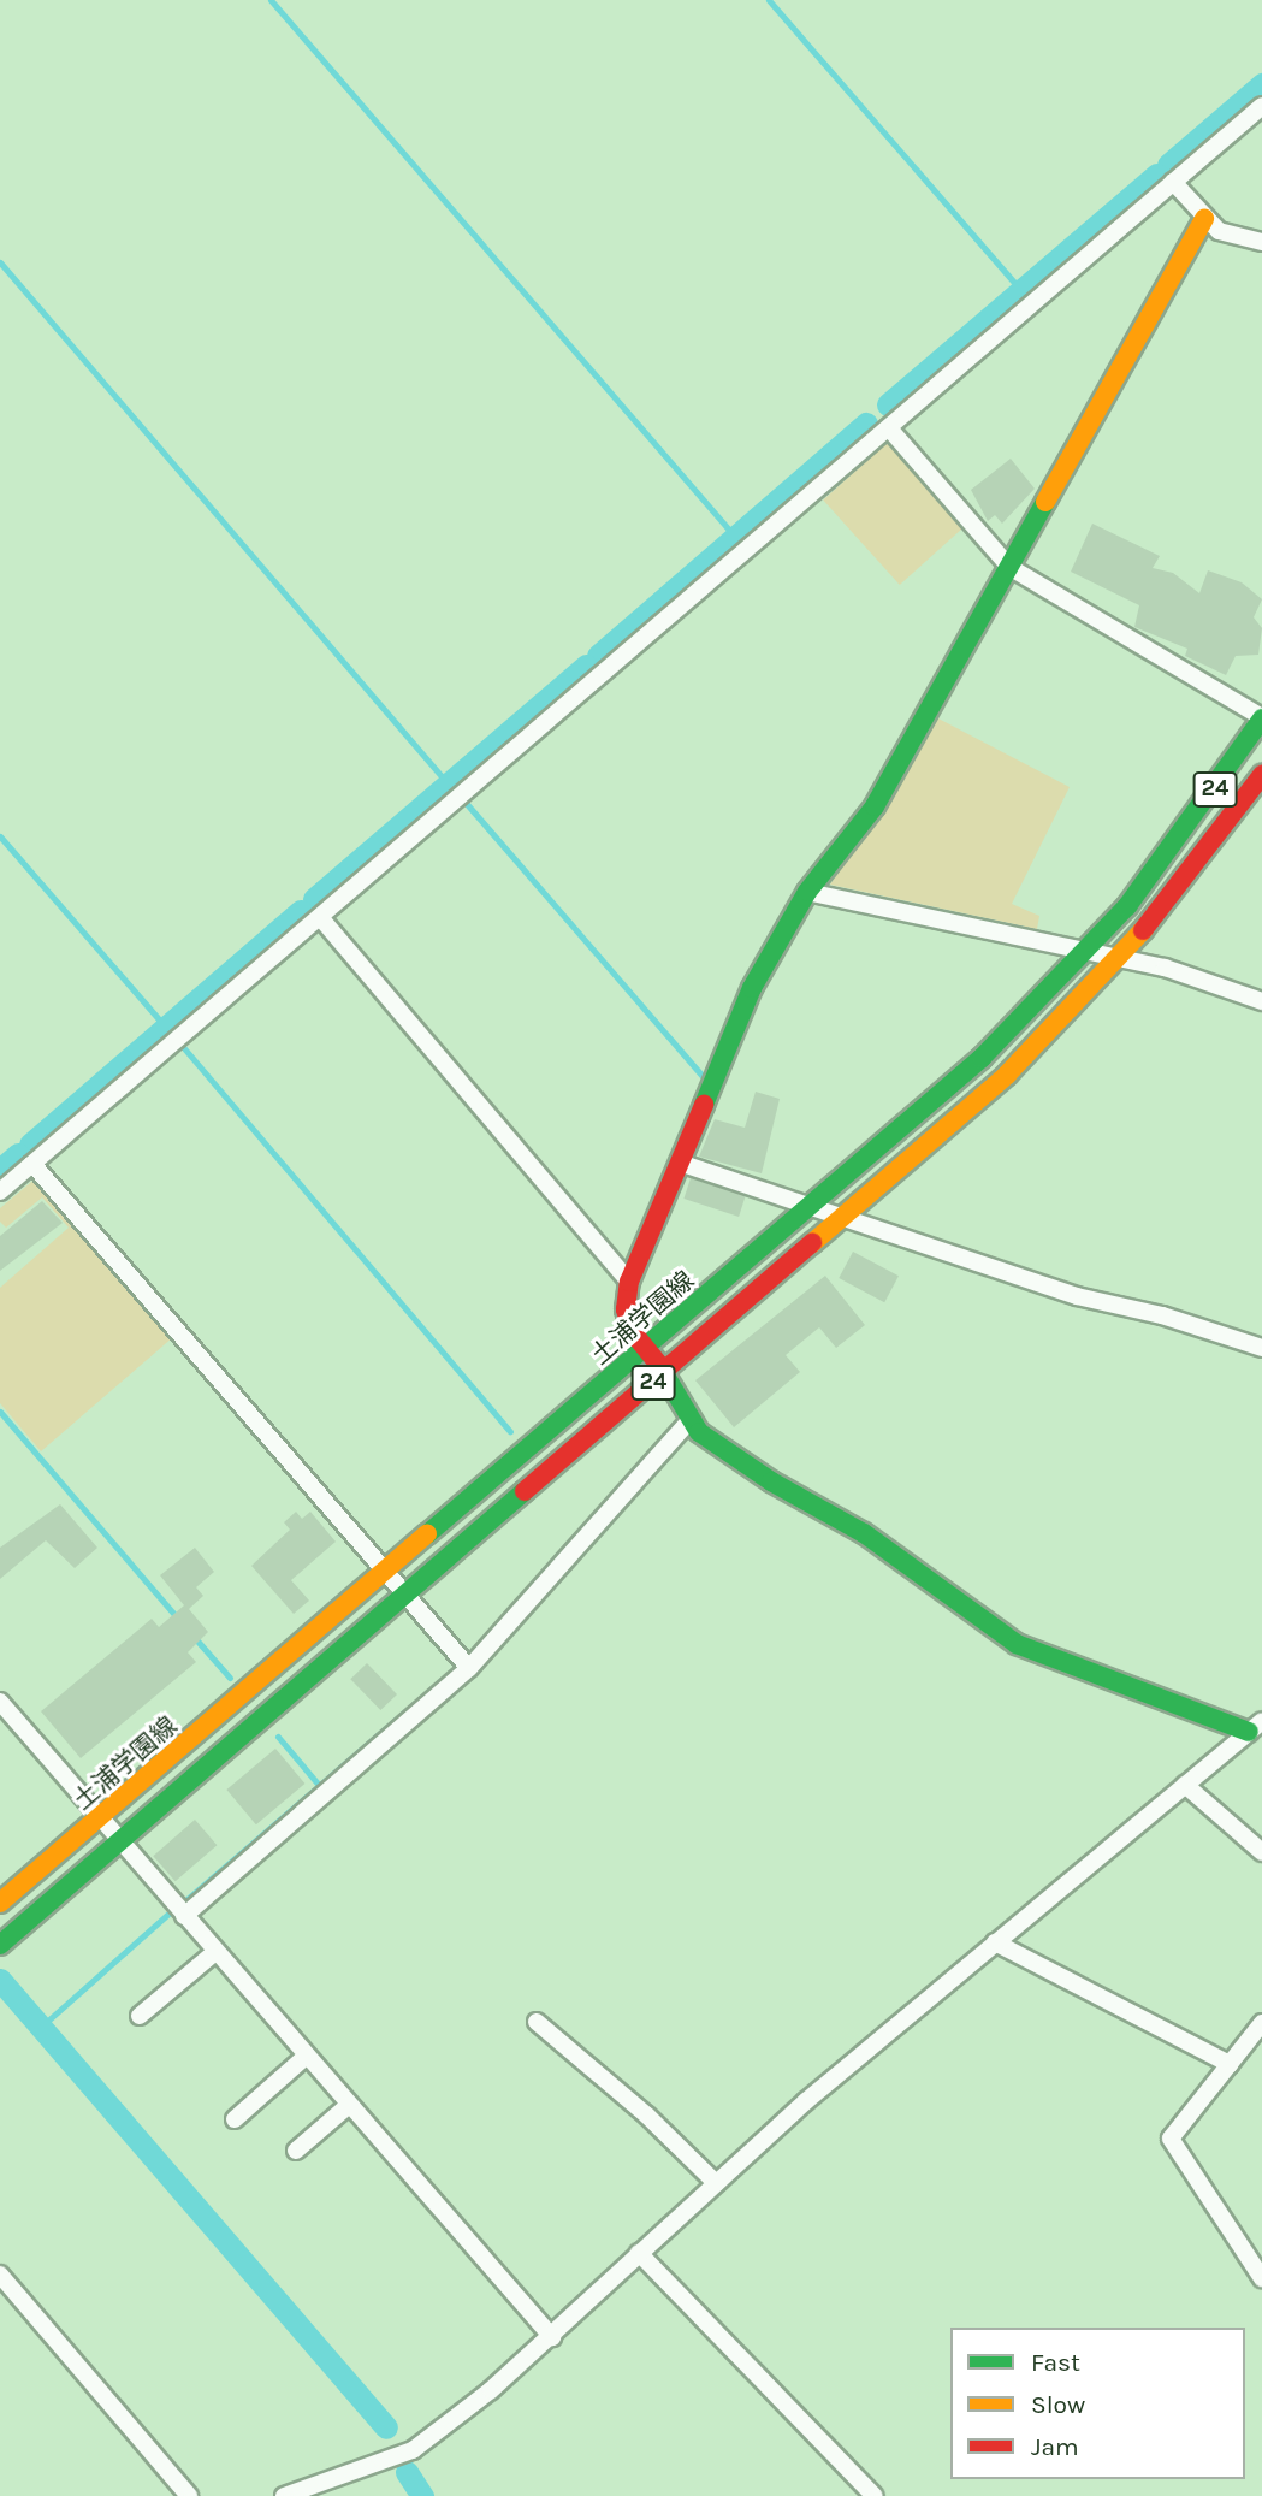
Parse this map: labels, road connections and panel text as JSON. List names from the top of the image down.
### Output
{
  "streets": {
    "main road": ["24", "土浦学園線"]
  },
  "legend": ["Fast", "Slow", "Jam"]
}
